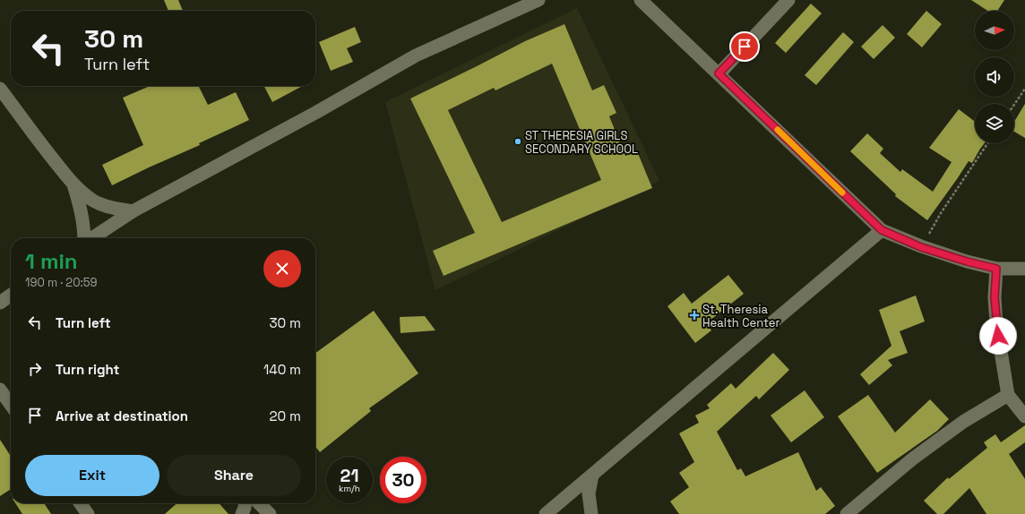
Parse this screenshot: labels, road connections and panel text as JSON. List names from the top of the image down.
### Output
{
  "places": {
    "other": ["ST THERESIA GIRLS SECONDARY SCHOOL"],
    "health": ["St. Theresia Health Center"]
  },
  "north": "right",
  "page": {
    "turn": ["30 m", "Turn left"],
    "heading": ["1 min", "190 m · 20:59"],
    "list": [
      {
        "name": "Turn left",
        "value": "30 m"
      },
      {
        "name": "Turn right",
        "value": "140 m"
      },
      {
        "name": "Arrive at destination",
        "value": "20 m"
      }
    ],
    "buttons": ["Exit", "Share"],
    "speed": "21 km/h",
    "limit": "30"
  }
}
